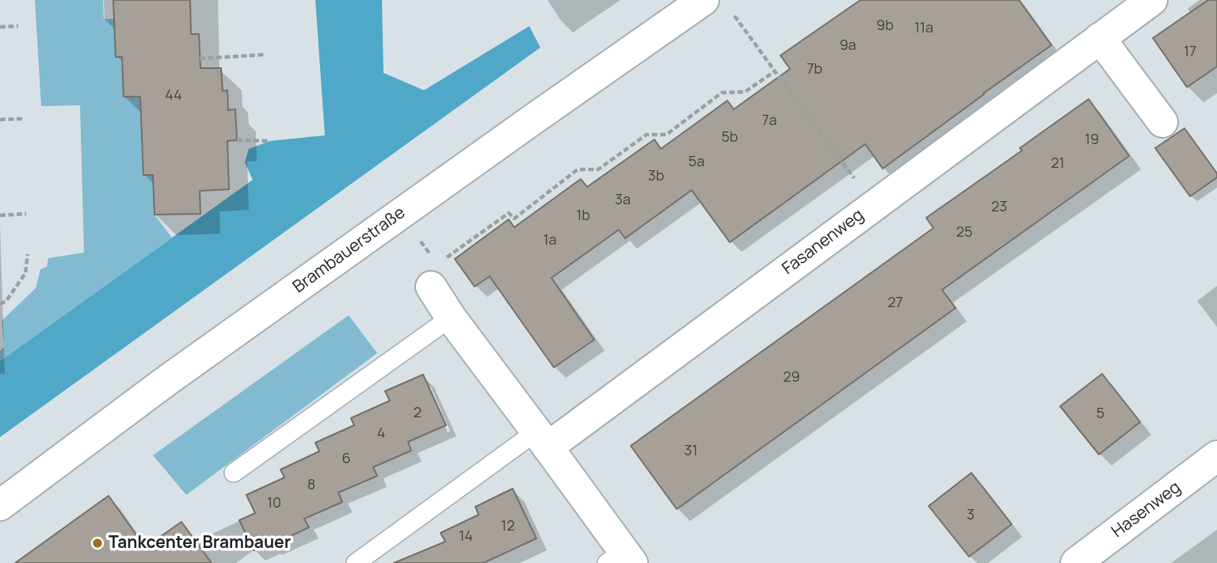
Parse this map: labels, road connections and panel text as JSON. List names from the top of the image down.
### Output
{
  "streets": {
    "street": ["Fasanenweg", "Brambauerstraße", "Hasenweg"]
  },
  "places": ["Tankcenter Brambauer"],
  "house_numbers": [
    "9b",
    "11a",
    "9a",
    "17",
    "7b",
    "44",
    "7a",
    "5b",
    "19",
    "5a",
    "21",
    "3b",
    "3a",
    "23",
    "1b",
    "25",
    "1a",
    "27",
    "29",
    "2",
    "5",
    "4",
    "31",
    "6",
    "8",
    "10",
    "3",
    "12",
    "14"
  ]
}
